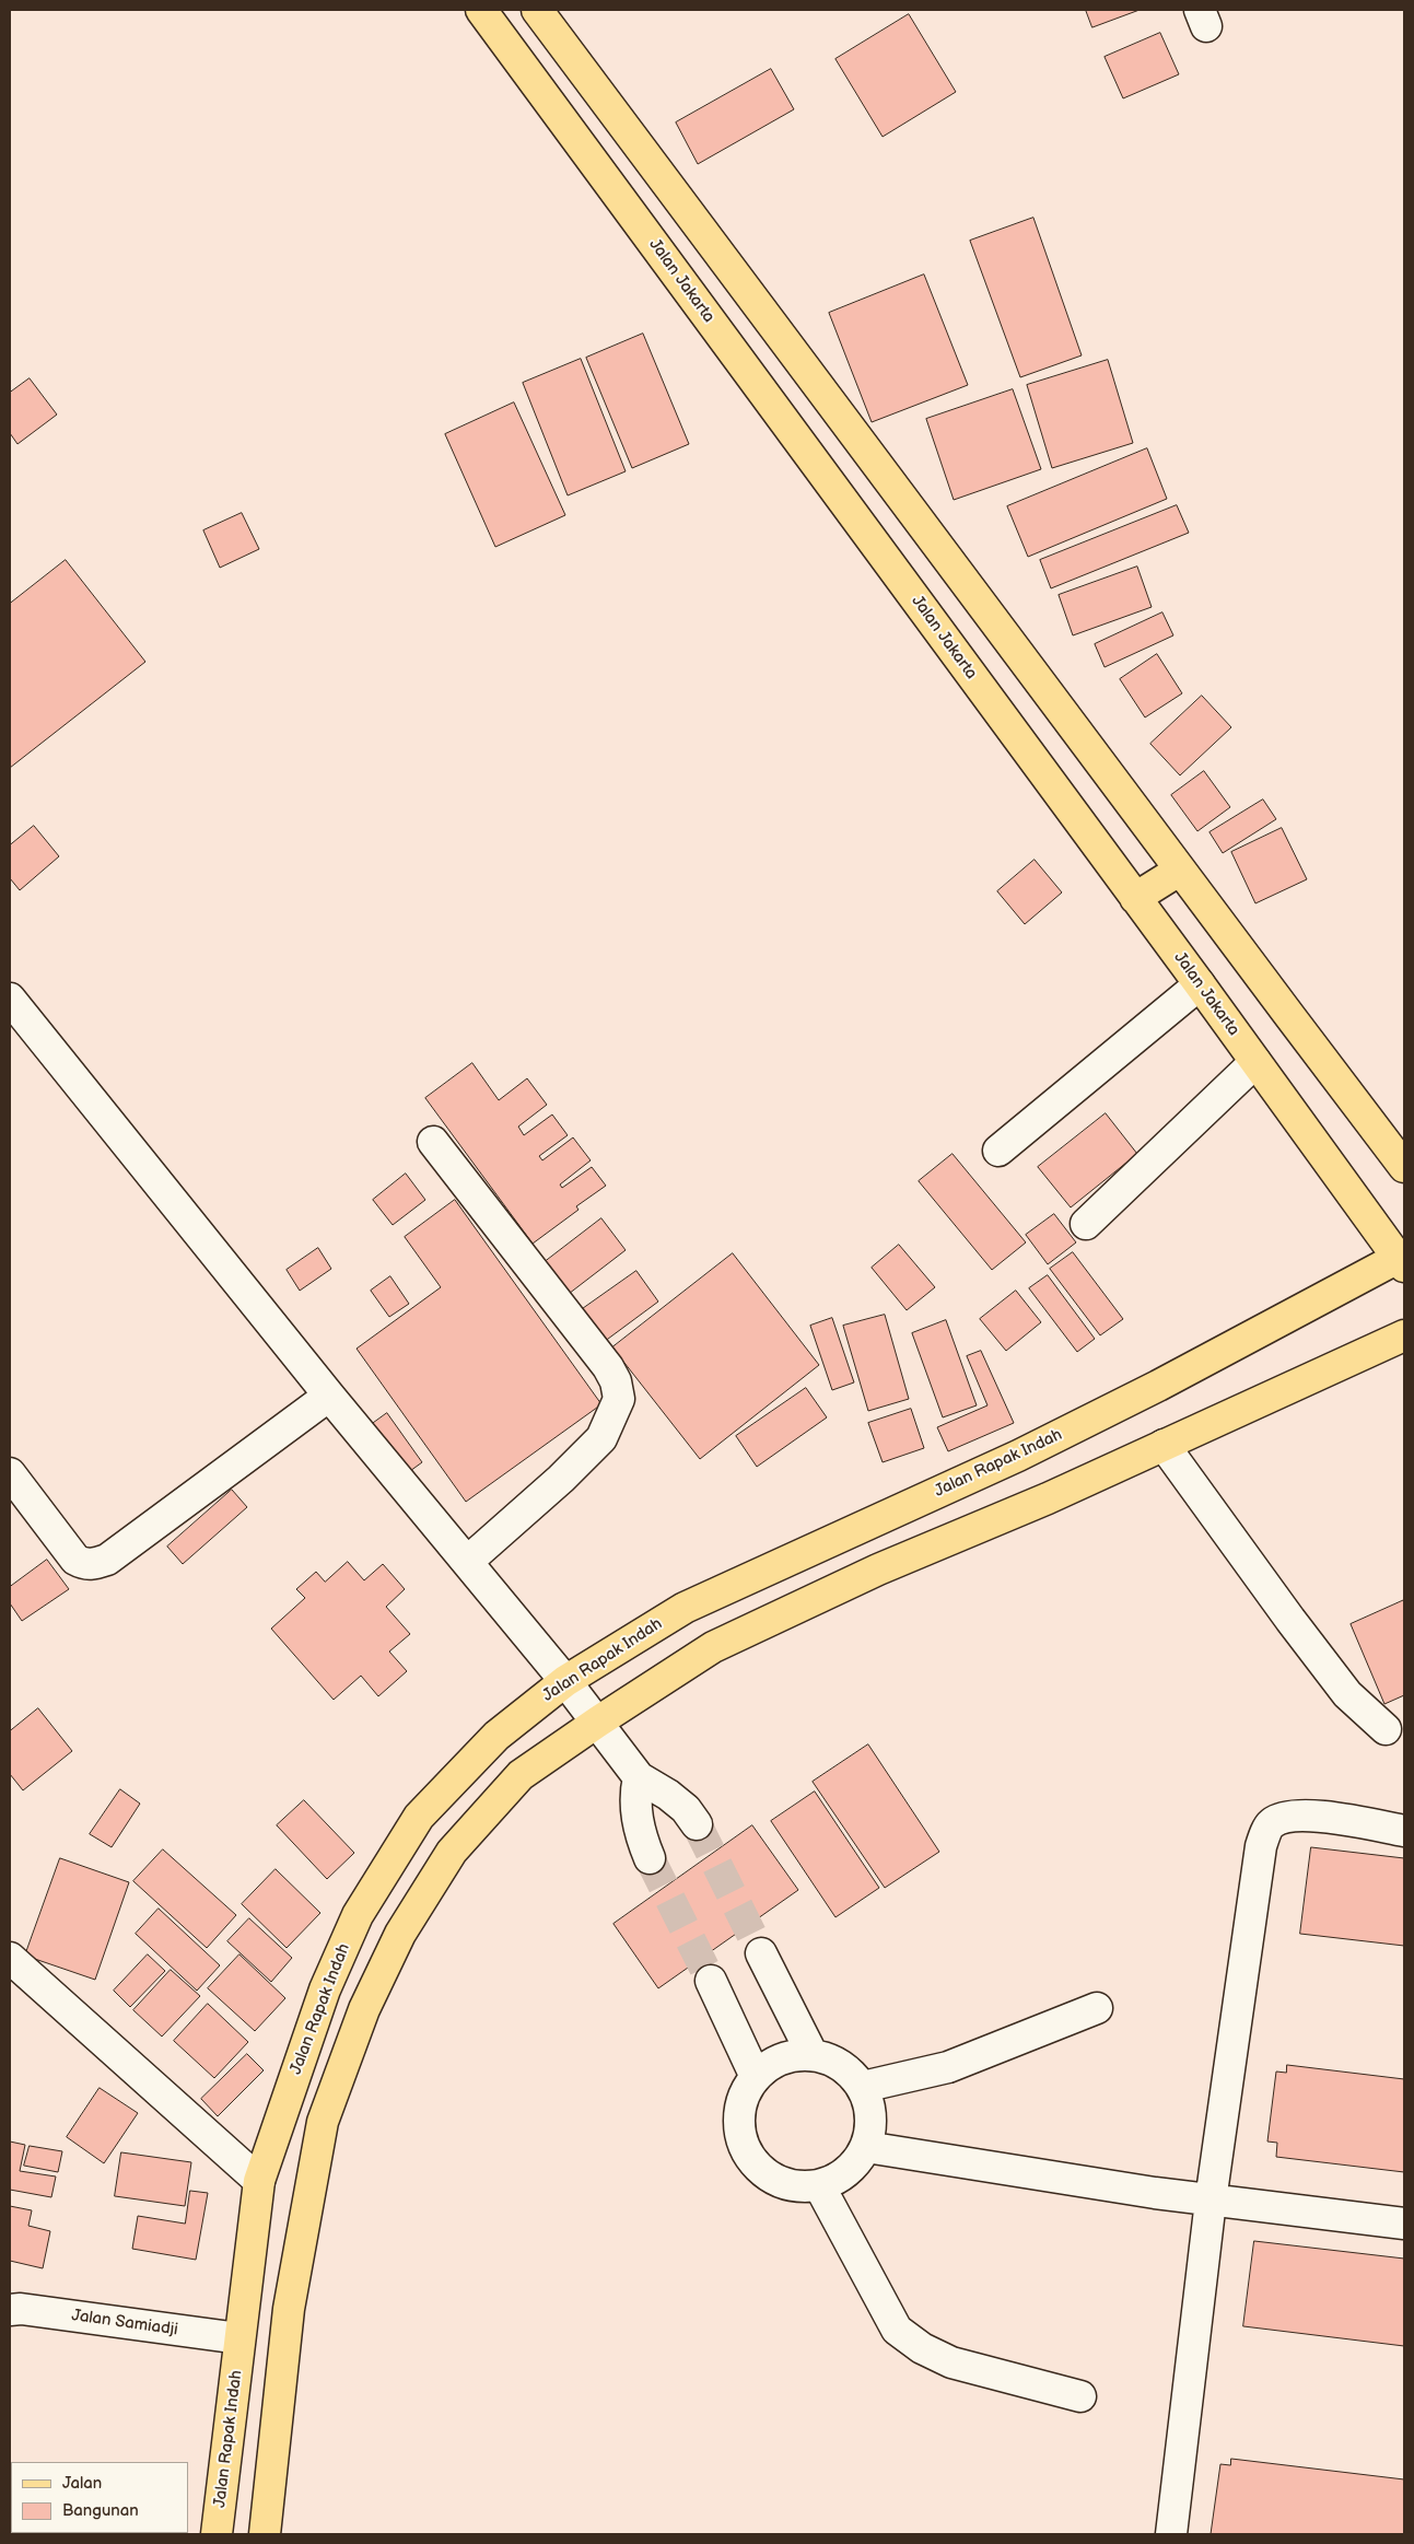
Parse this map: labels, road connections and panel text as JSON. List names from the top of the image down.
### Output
{
  "streets": {
    "main road": ["Jalan Jakarta", "Jalan Rapak Indah"],
    "street": ["Jalan Samiadji"]
  },
  "crossings": [
    ["Jalan Jakarta", "Jalan Rapak Indah"],
    ["Jalan Rapak Indah", "Jalan Samiadji"]
  ],
  "legend": ["Jalan", "Bangunan"]
}
